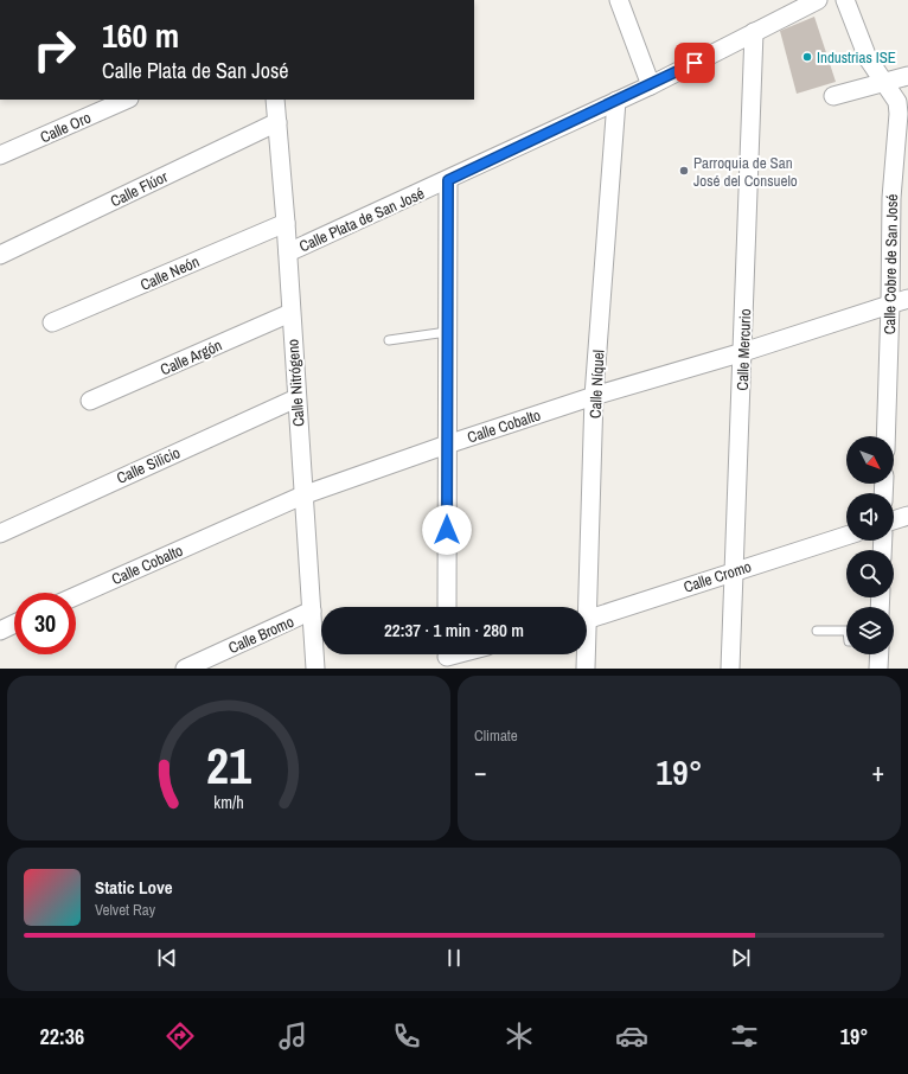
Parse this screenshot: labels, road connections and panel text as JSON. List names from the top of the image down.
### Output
{
  "streets": {
    "street": [
      "Calle Oro",
      "Calle Flúor",
      "Calle Plata de San José",
      "Calle Cobre de San José",
      "Calle Neón",
      "Calle Mercurio",
      "Calle Argón",
      "Calle Nitrógeno",
      "Calle Níquel",
      "Calle Cobalto",
      "Calle Silicio",
      "Calle Cromo",
      "Calle Bromo"
    ]
  },
  "crossings": [
    ["Calle Flúor", "Calle Nitrógeno"],
    ["Calle Plata de San José", "Calle Mercurio"],
    ["Calle Plata de San José", "Calle Nitrógeno"],
    ["Calle Plata de San José", "Calle Níquel"],
    ["Calle Cobre de San José", "Calle Cobalto"],
    ["Calle Neón", "Calle Nitrógeno"],
    ["Calle Mercurio", "Calle Cobalto"],
    ["Calle Mercurio", "Calle Cromo"],
    ["Calle Argón", "Calle Nitrógeno"],
    ["Calle Nitrógeno", "Calle Cobalto"],
    ["Calle Nitrógeno", "Calle Silicio"],
    ["Calle Nitrógeno", "Calle Bromo"],
    ["Calle Níquel", "Calle Cobalto"]
  ],
  "places": ["Industrias ISE", "Parroquia de San José del Consuelo"],
  "north": "bottom right",
  "page": {
    "turn": ["160 m", "Calle Plata de San José"],
    "limit": "30",
    "trip": "22:37 · 1 min · 280 m",
    "tile": "Climate",
    "heat": ["−", "19°", "+"],
    "song": ["Static Love", "Velvet Ray"],
    "tabs": ["22:36", "19°"],
    "gauge": ["21", "km/h"]
  }
}
